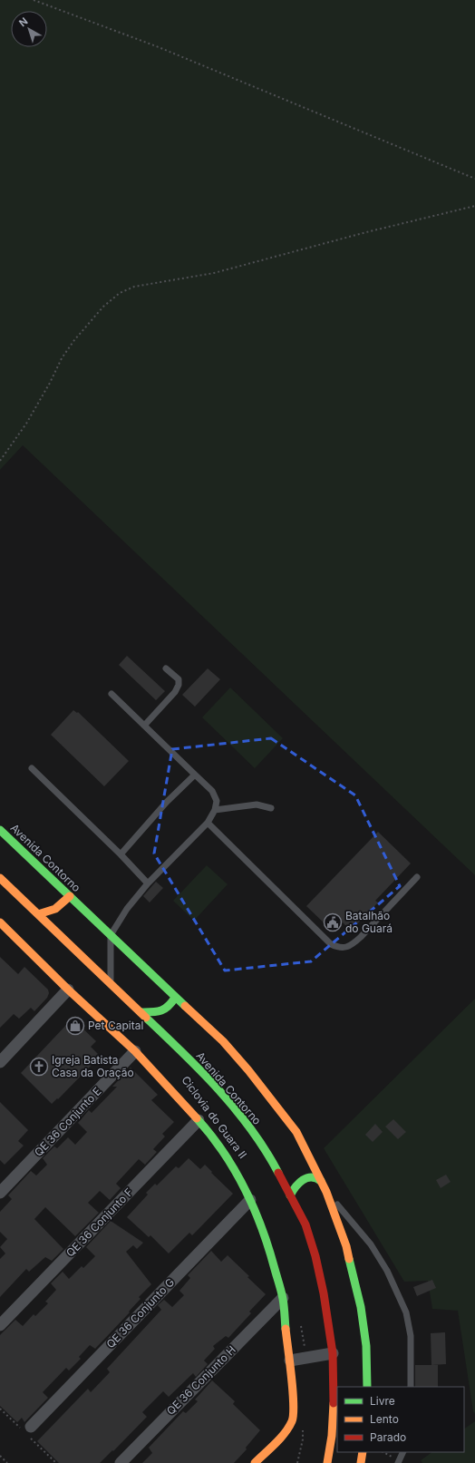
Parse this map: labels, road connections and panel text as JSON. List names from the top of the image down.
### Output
{
  "streets": {
    "main road": ["Avenida Contorno"],
    "street": [
      "QE 36 Conjunto E",
      "QE 36 Conjunto F",
      "QE 36 Conjunto G",
      "QE 36 Conjunto H"
    ]
  },
  "places": {
    "public building": ["Batalhão do Guará"],
    "shop": ["Pet Capital"],
    "church": ["Igreja Batista Casa da Oração"]
  },
  "legend": ["Livre", "Lento", "Parado"],
  "north": "top left"
}
